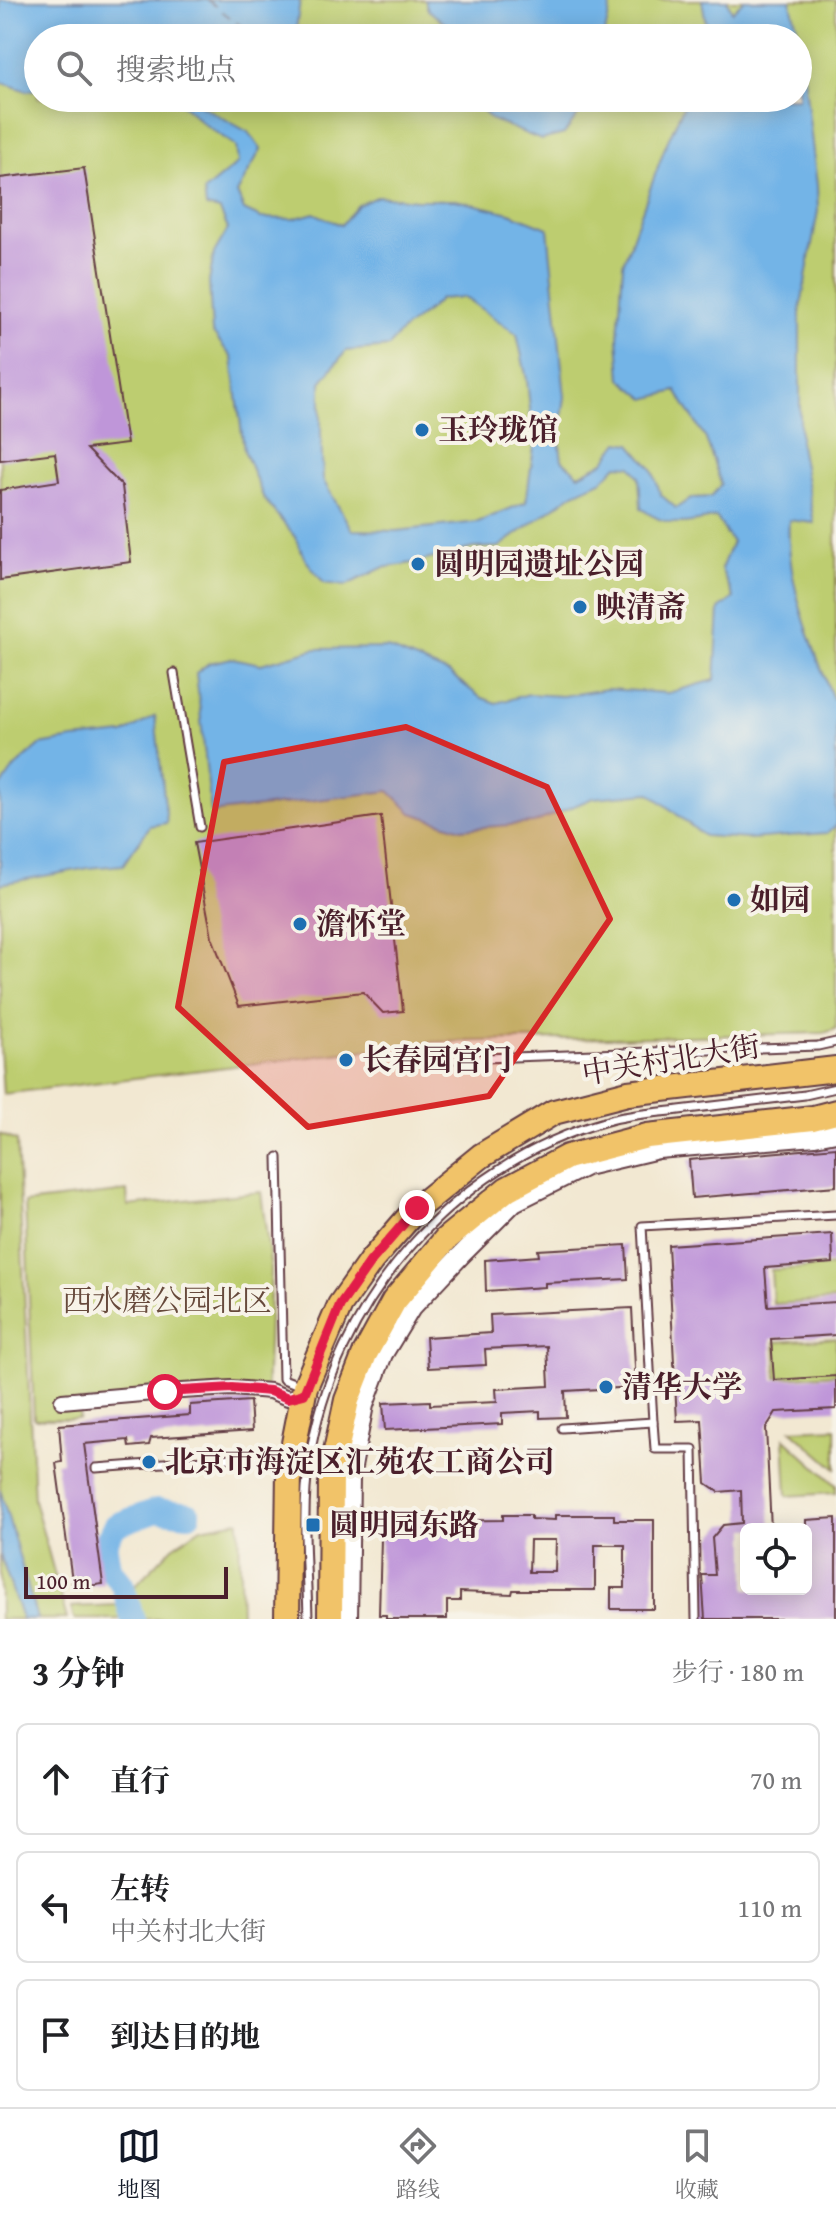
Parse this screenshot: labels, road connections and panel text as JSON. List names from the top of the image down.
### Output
{
  "streets": {
    "main road": ["中关村北大街"]
  },
  "parks": ["西水磨公园北区"],
  "places": {
    "other": [
      "玉玲珑馆",
      "圆明园遗址公园",
      "映清斋",
      "如园",
      "澹怀堂",
      "长春园宫门",
      "清华大学",
      "北京市海淀区汇苑农工商公司"
    ],
    "transit": ["圆明园东路"]
  },
  "scale_bar": "100 m",
  "page": {
    "search": "搜索地点",
    "scale": "100 m",
    "heading": ["3 分钟", "步行 · 180 m"],
    "list": [
      ["直行", "70 m"],
      ["左转", "中关村北大街", "110 m"],
      "到达目的地"
    ],
    "nav": ["地图", "路线", "收藏"]
  }
}
